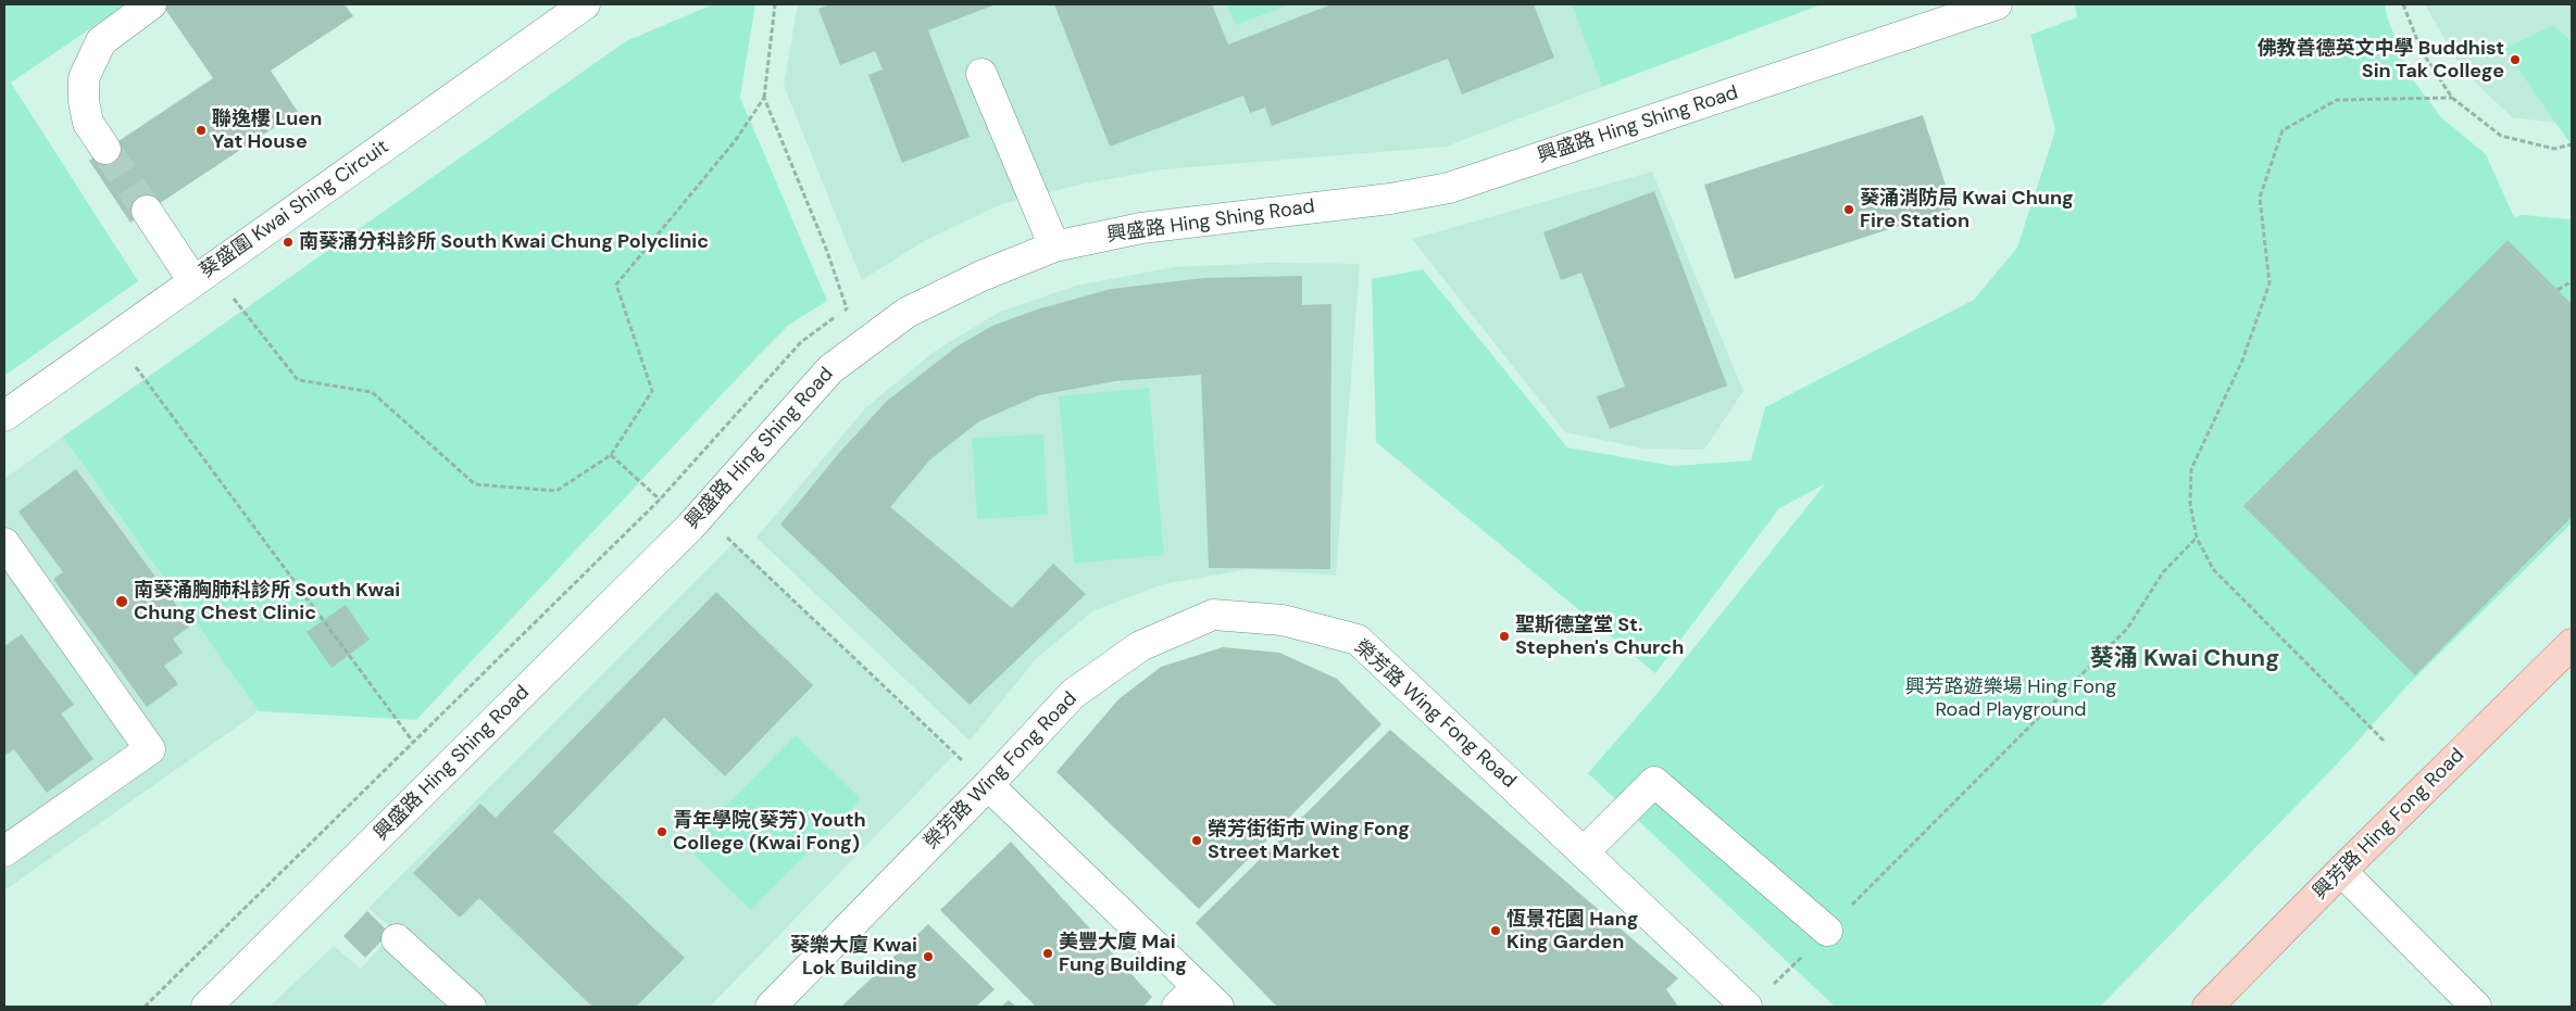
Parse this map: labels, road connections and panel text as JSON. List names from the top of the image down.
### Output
{
  "streets": {
    "main road": ["興芳路 Hing Fong Road"],
    "street": ["興盛路 Hing Shing Road", "葵盛圍 Kwai Shing Circuit", "榮芳路 Wing Fong Road"]
  },
  "districts": ["葵涌 Kwai Chung"],
  "parks": ["興芳路遊樂場 Hing Fong Road Playground"],
  "places": [
    "佛教善德英文中學 Buddhist Sin Tak College",
    "聯逸樓 Luen Yat House",
    "葵涌消防局 Kwai Chung Fire Station",
    "南葵涌分科診所 South Kwai Chung Polyclinic",
    "南葵涌胸肺科診所 South Kwai Chung Chest Clinic",
    "聖斯德望堂 St. Stephen's Church",
    "青年學院(葵芳) Youth College (Kwai Fong)",
    "榮芳街街市 Wing Fong Street Market",
    "恆景花園 Hang King Garden",
    "美豐大廈 Mai Fung Building",
    "葵樂大廈 Kwai Lok Building"
  ]
}
